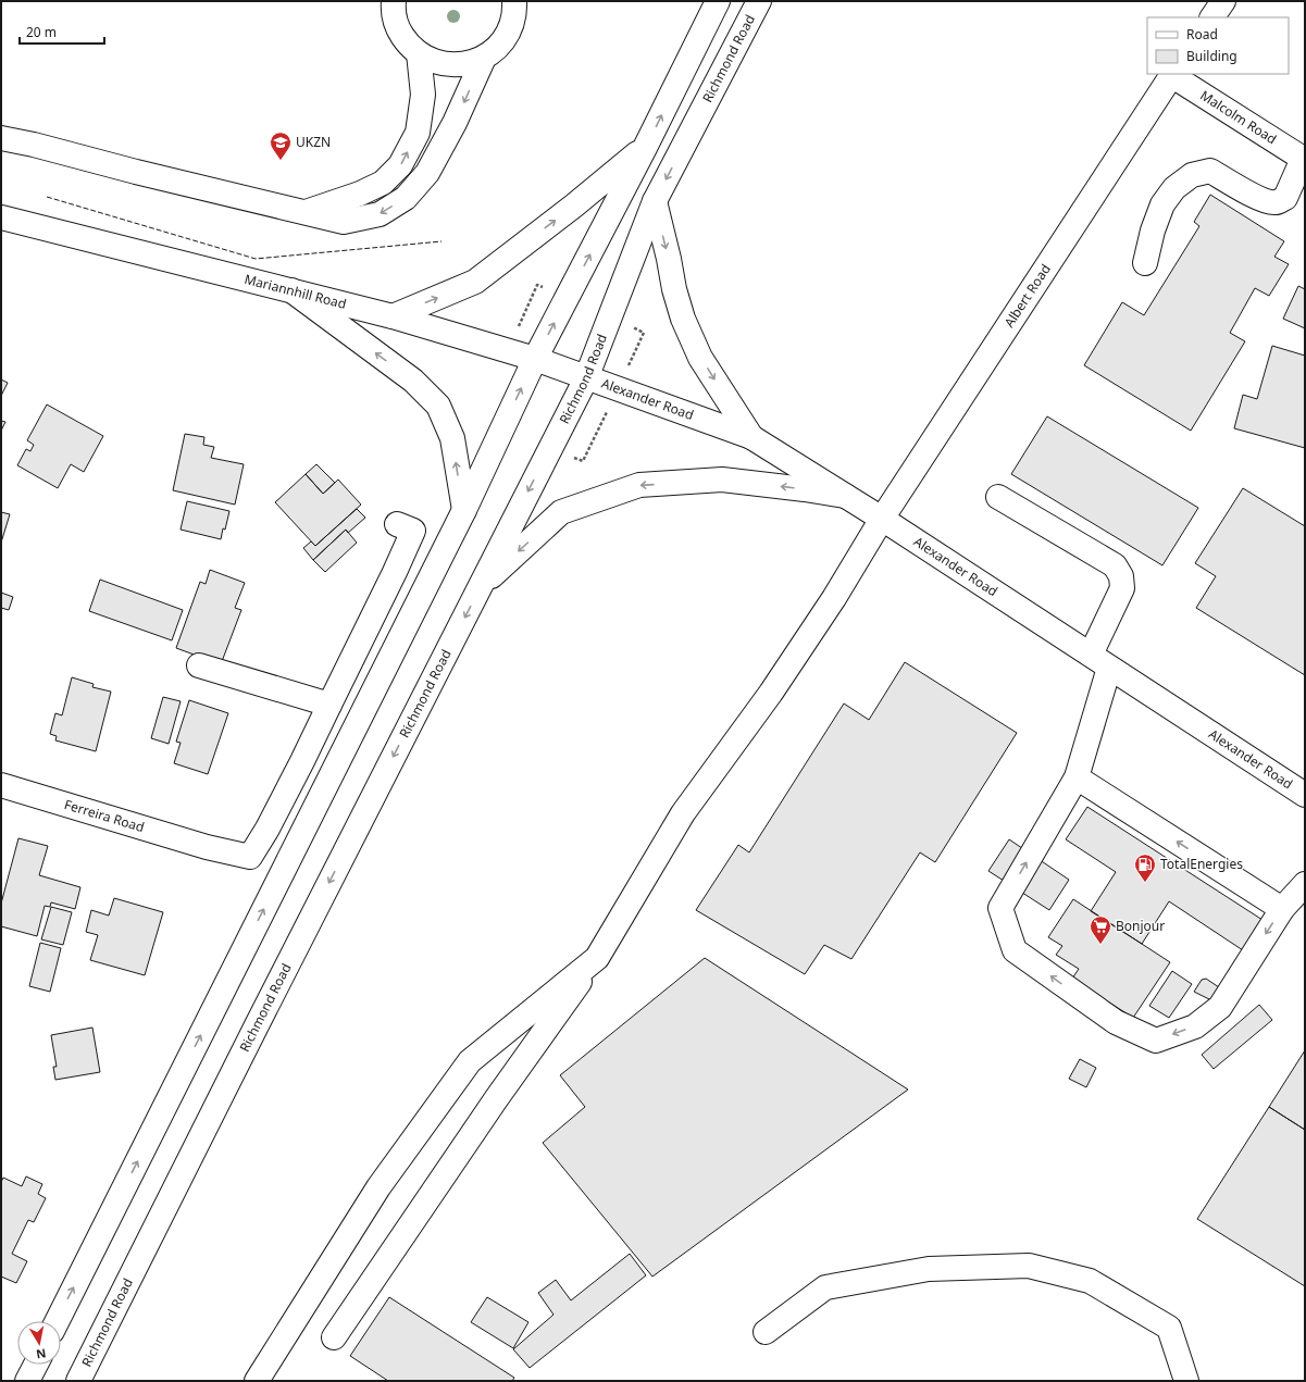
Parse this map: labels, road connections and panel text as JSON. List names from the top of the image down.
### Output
{
  "streets": {
    "main road": [
      "Richmond Road",
      "Malcolm Road",
      "Mariannhill Road",
      "Albert Road",
      "Alexander Road",
      "Ferreira Road"
    ]
  },
  "crossings": [
    ["Richmond Road", "Mariannhill Road"],
    ["Richmond Road", "Alexander Road"],
    ["Malcolm Road", "Albert Road"],
    ["Mariannhill Road", "Alexander Road"],
    ["Albert Road", "Alexander Road"]
  ],
  "places": {
    "school or university": ["UKZN"],
    "fuel station": ["TotalEnergies"],
    "supermarket": ["Bonjour"]
  },
  "legend": ["Road", "Building"],
  "scale_bar": "20 m",
  "north": "bottom"
}
